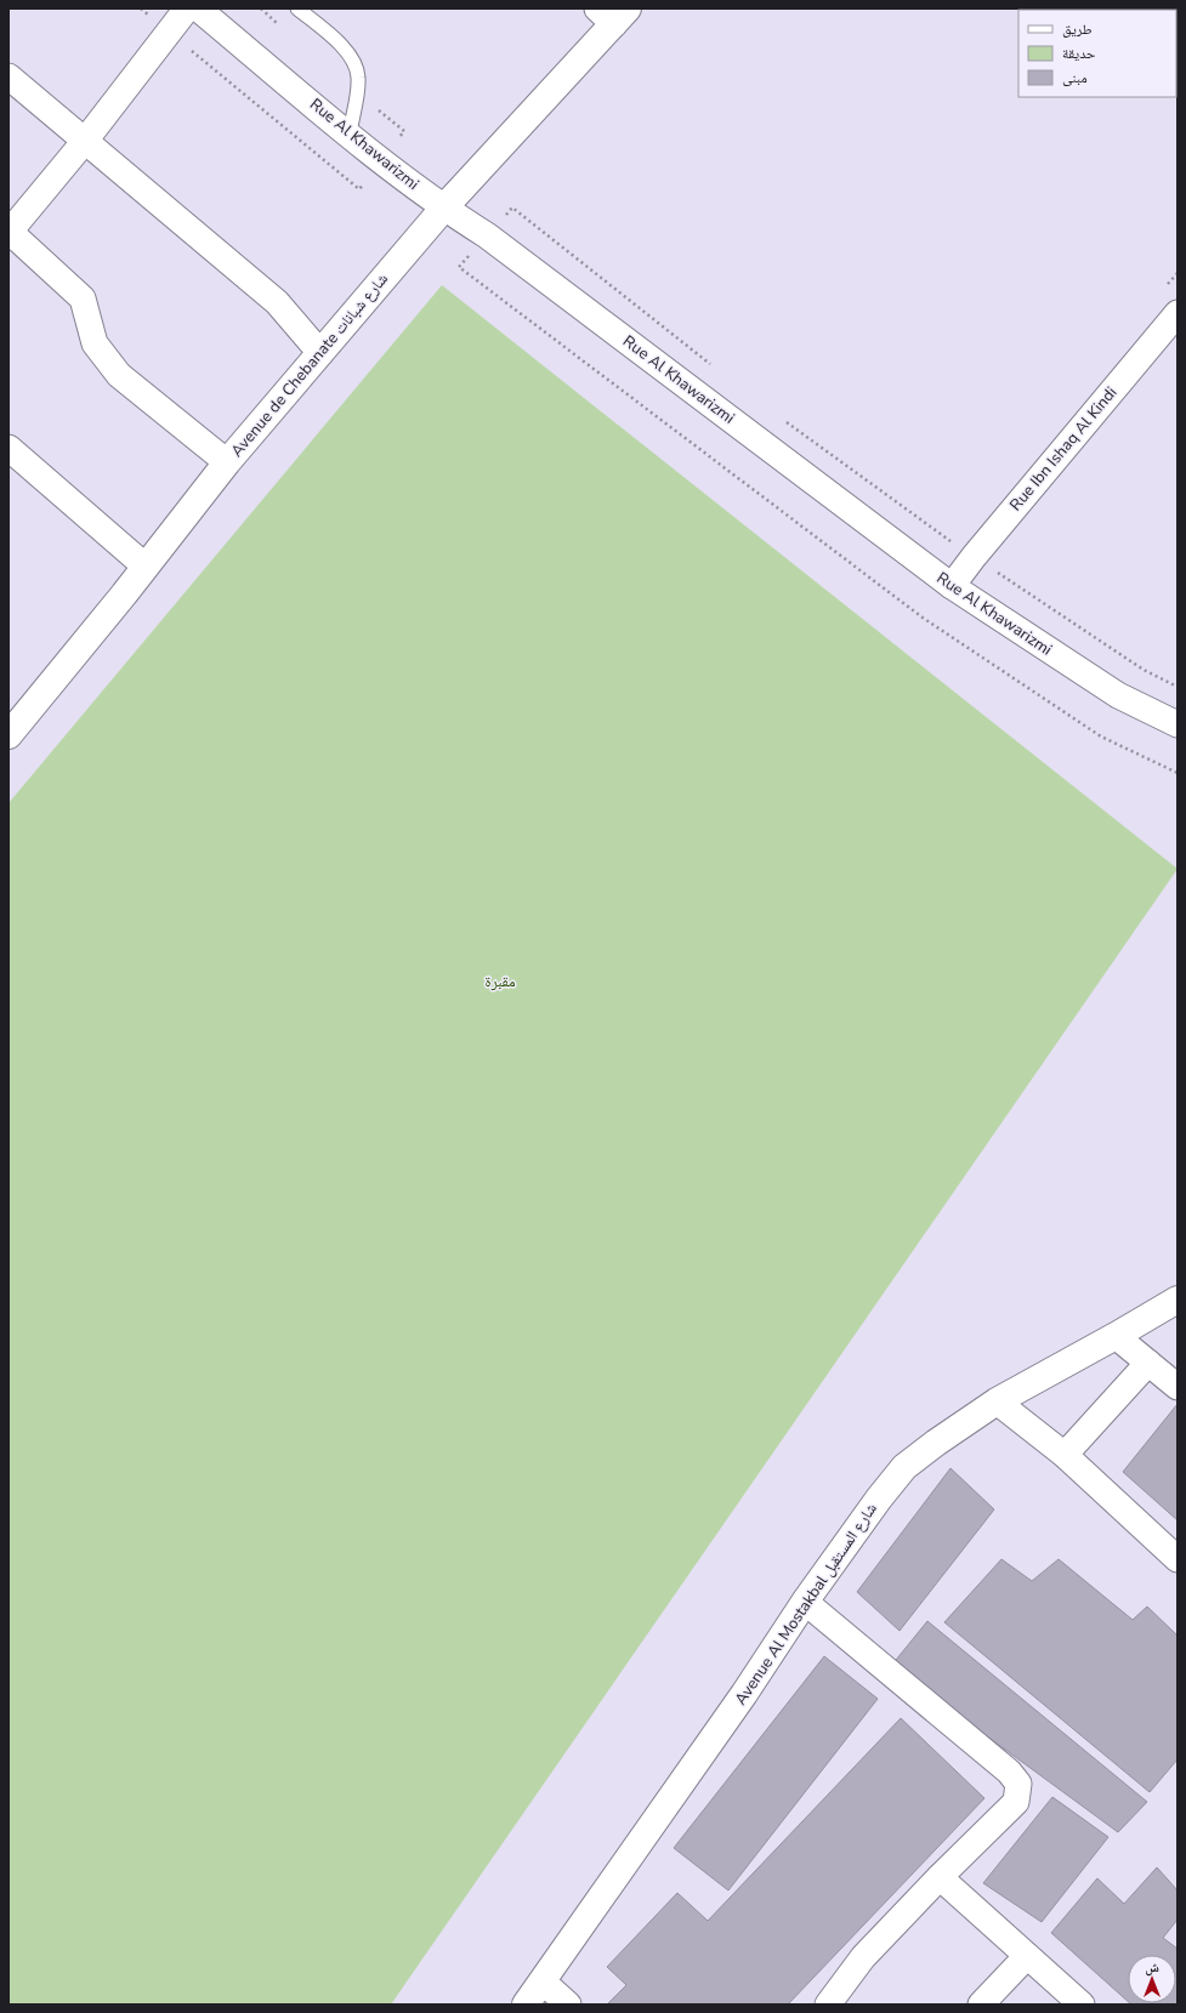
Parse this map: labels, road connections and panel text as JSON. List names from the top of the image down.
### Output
{
  "streets": {
    "street": [
      "Rue Al Khawarizmi",
      "Avenue de Chebanate شارع شبانات",
      "Rue Ibn Ishaq Al Kindi",
      "Avenue Al Mostakbal شارع المستقبل"
    ]
  },
  "crossings": [
    ["Rue Al Khawarizmi", "Avenue de Chebanate شارع شبانات"],
    ["Rue Al Khawarizmi", "Rue Ibn Ishaq Al Kindi"]
  ],
  "parks": ["مقبرة"],
  "legend": ["طريق", "حديقة", "مبنى"],
  "north": "top"
}
